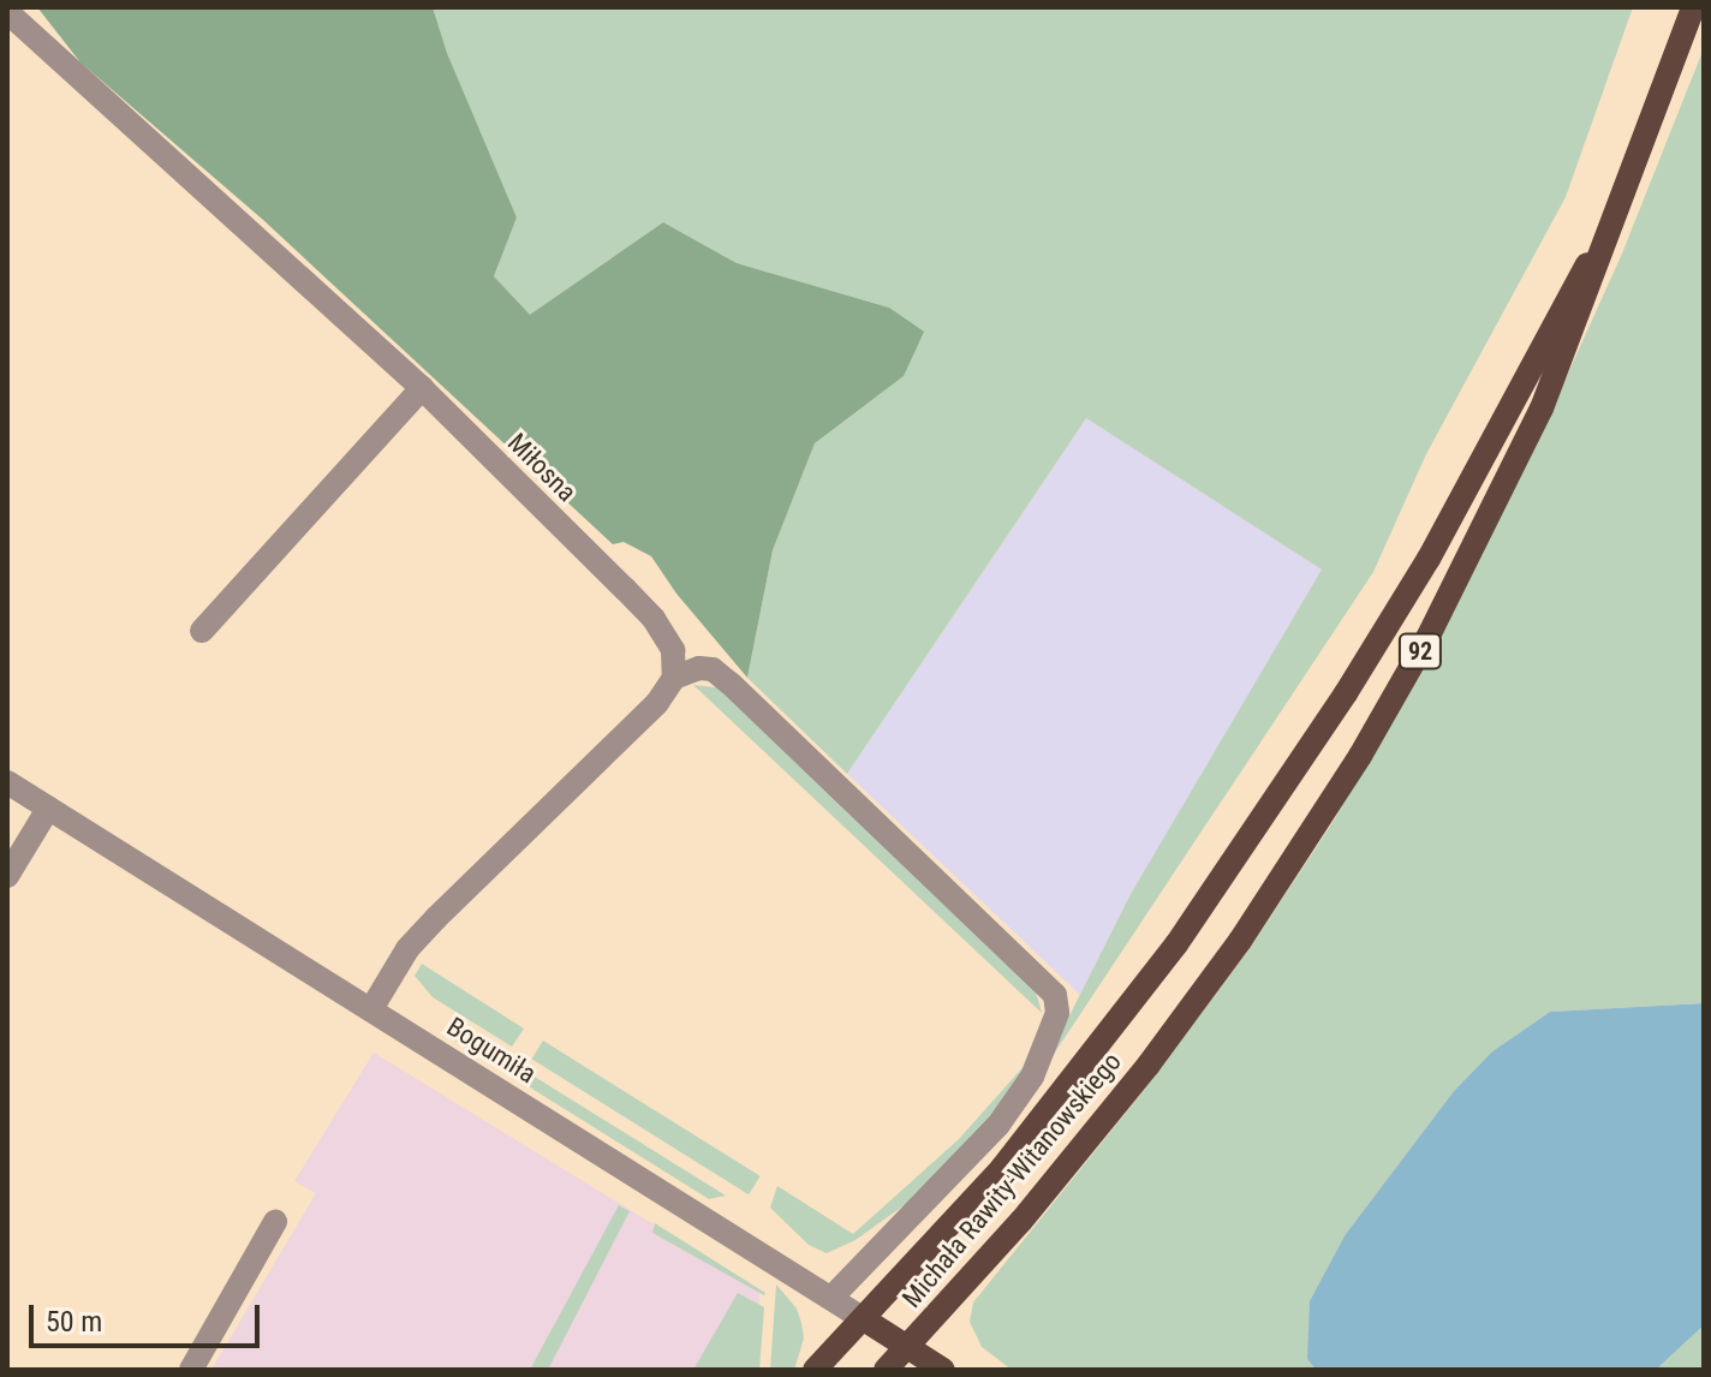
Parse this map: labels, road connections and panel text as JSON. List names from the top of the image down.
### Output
{
  "streets": {
    "main road": ["92", "Bogumiła", "Michała Rawity-Witanowskiego"],
    "street": ["Miłosna"]
  },
  "crossings": [
    ["92", "Michała Rawity-Witanowskiego"],
    ["Bogumiła", "Michała Rawity-Witanowskiego"]
  ],
  "scale_bar": "50 m"
}
